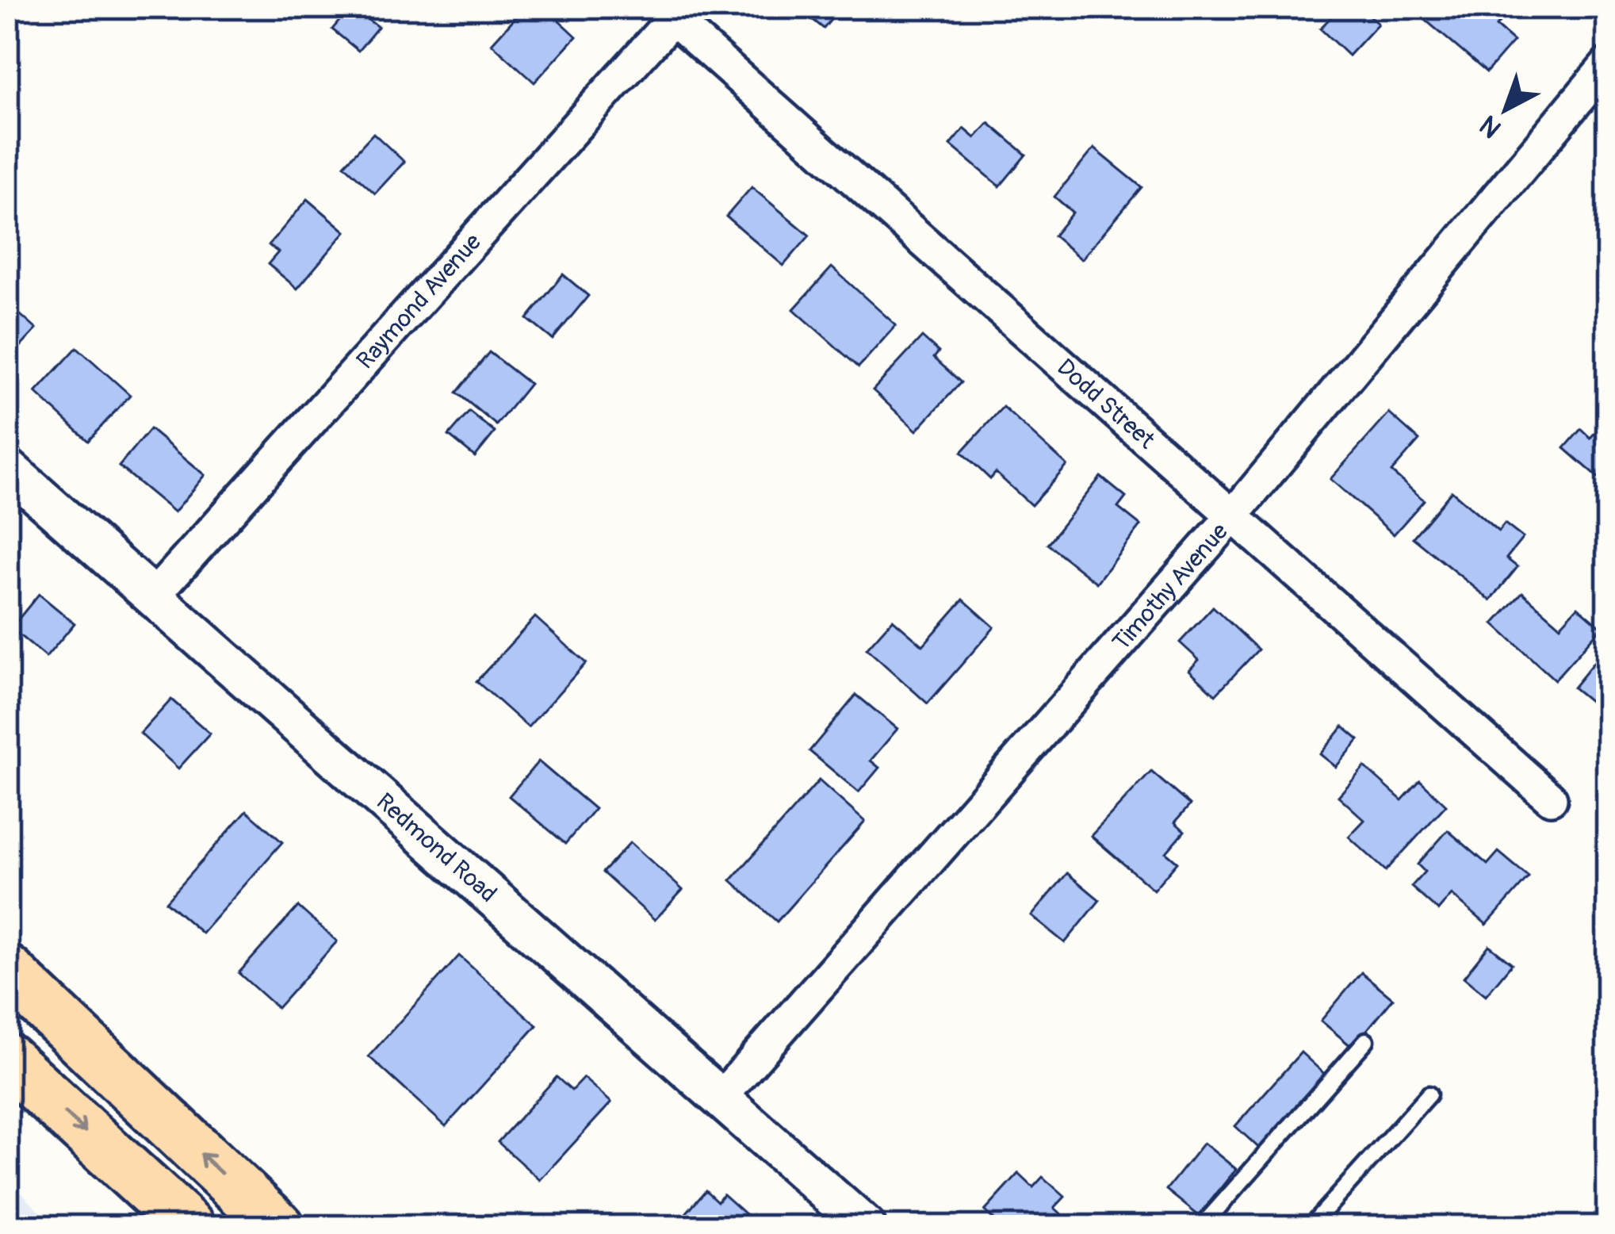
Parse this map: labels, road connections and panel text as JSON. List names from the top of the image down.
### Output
{
  "streets": {
    "street": [
      "Raymond Avenue",
      "Dodd Street",
      "Timothy Avenue",
      "Redmond Road"
    ]
  },
  "crossings": [
    ["Raymond Avenue", "Dodd Street"],
    ["Raymond Avenue", "Redmond Road"],
    ["Dodd Street", "Timothy Avenue"],
    ["Timothy Avenue", "Redmond Road"]
  ],
  "north": "bottom left"
}
